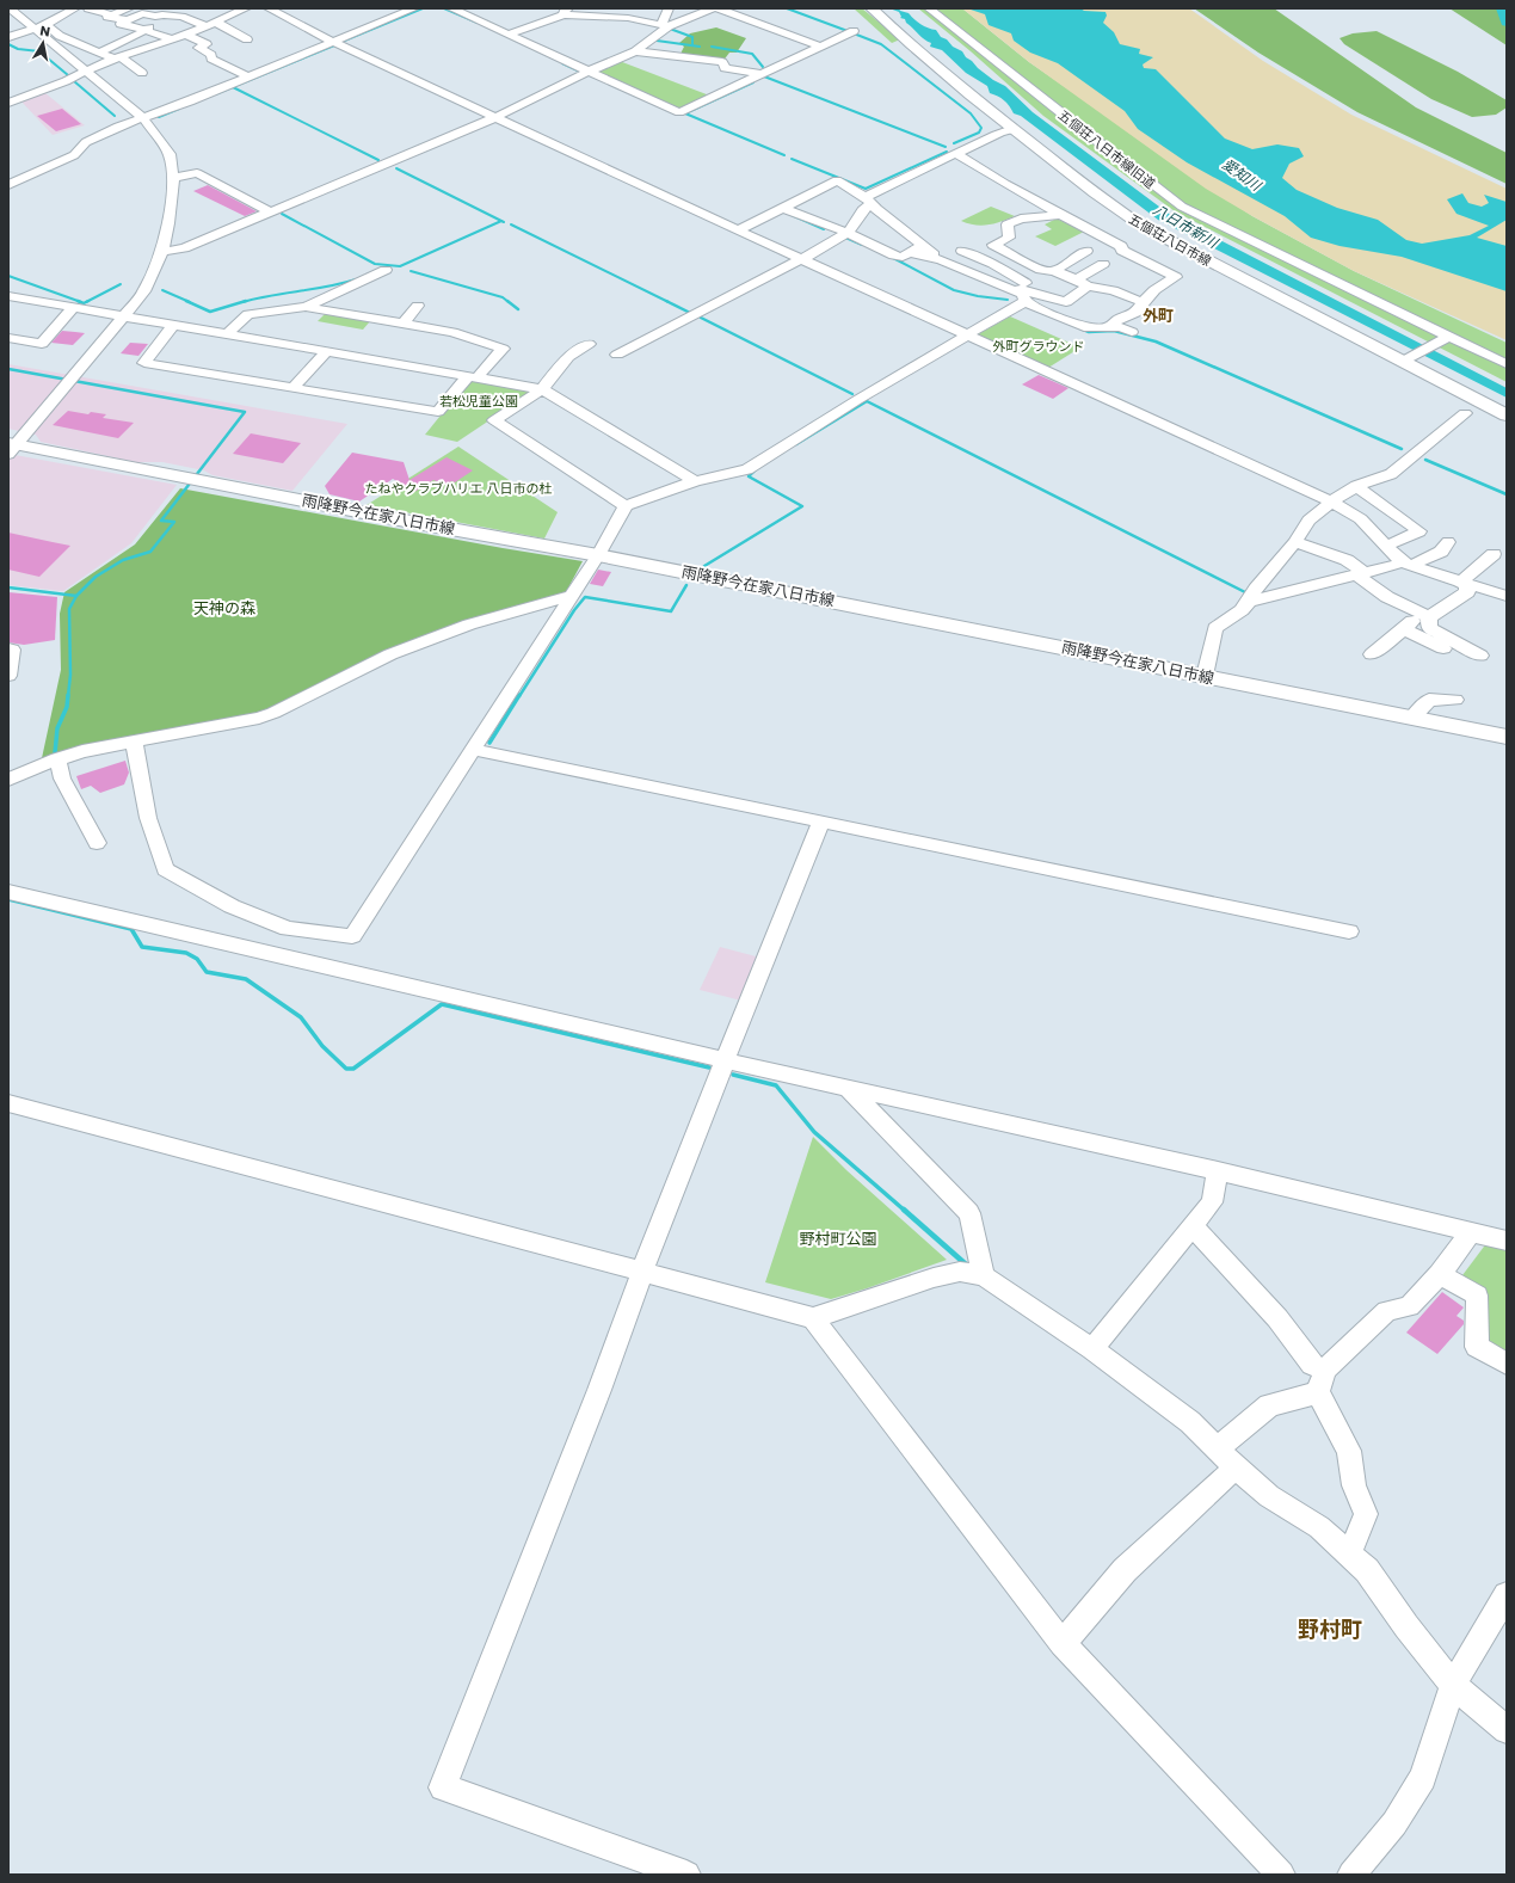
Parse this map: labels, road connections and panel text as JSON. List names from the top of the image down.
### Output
{
  "streets": {
    "main road": ["五個荘八日市線", "雨降野今在家八日市線"],
    "street": ["五個荘八日市線旧道"]
  },
  "districts": ["外町", "野村町"],
  "water": ["愛知川", "八日市新川"],
  "parks": [
    "外町グラウンド",
    "若松児童公園",
    "たねやクラブハリエ 八日市の杜",
    "天神の森",
    "野村町公園"
  ],
  "north": "top"
}
